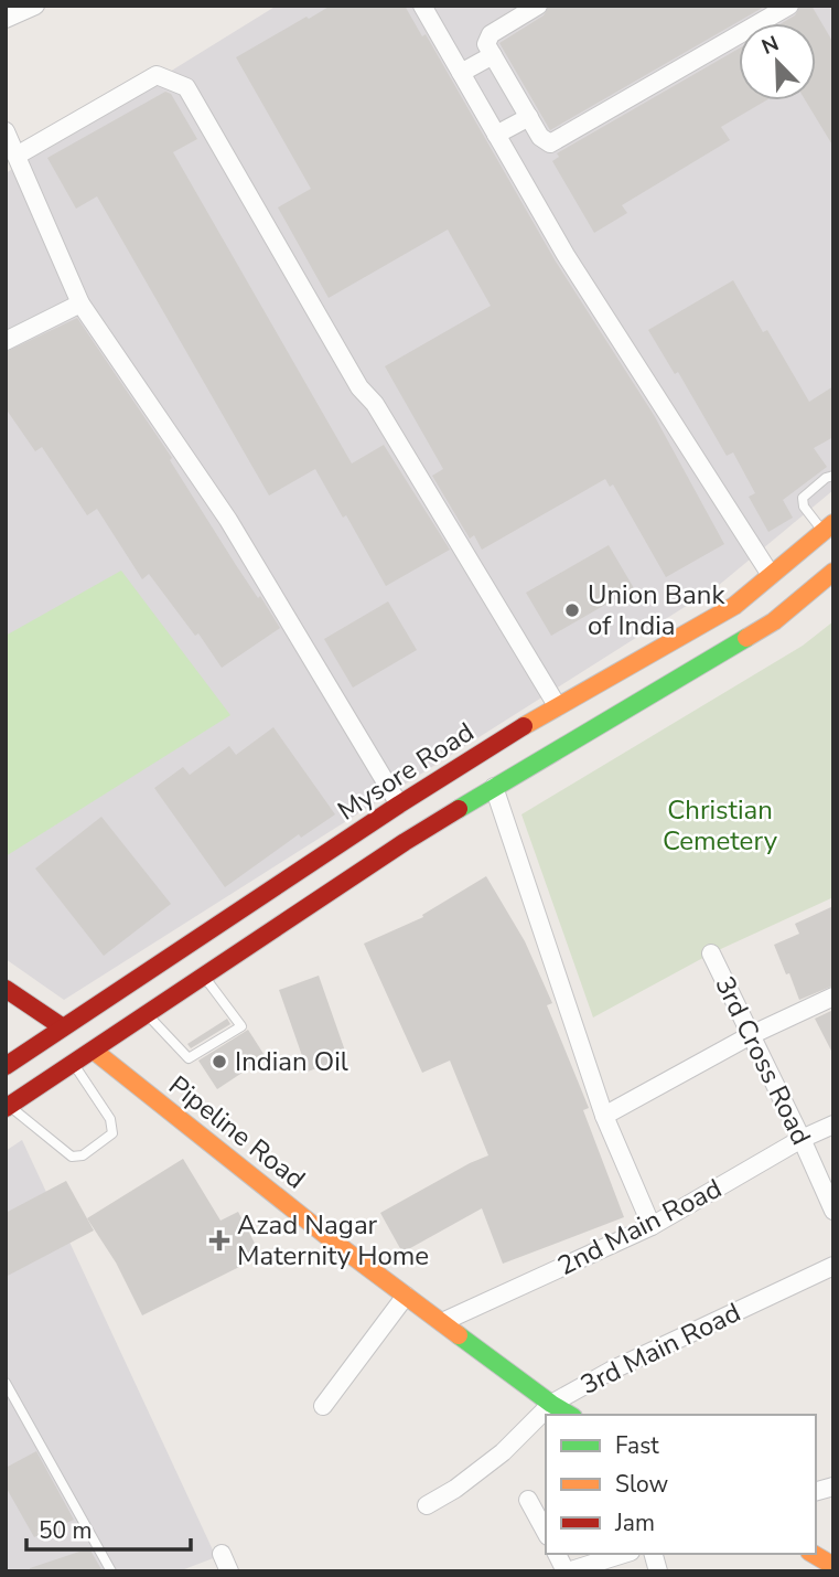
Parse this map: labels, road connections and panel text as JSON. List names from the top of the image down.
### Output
{
  "streets": {
    "main road": ["Mysore Road", "Pipeline Road"],
    "street": ["3rd Cross Road", "2nd Main Road", "3rd Main Road"]
  },
  "crossings": [
    ["3rd Cross Road", "2nd Main Road"],
    ["Pipeline Road", "2nd Main Road"],
    ["Pipeline Road", "3rd Main Road"]
  ],
  "parks": ["Christian Cemetery"],
  "places": {
    "other": ["Union Bank of India", "Indian Oil"],
    "health": ["Azad Nagar Maternity Home"]
  },
  "legend": ["Fast", "Slow", "Jam"],
  "scale_bar": "50 m",
  "north": "top left"
}
